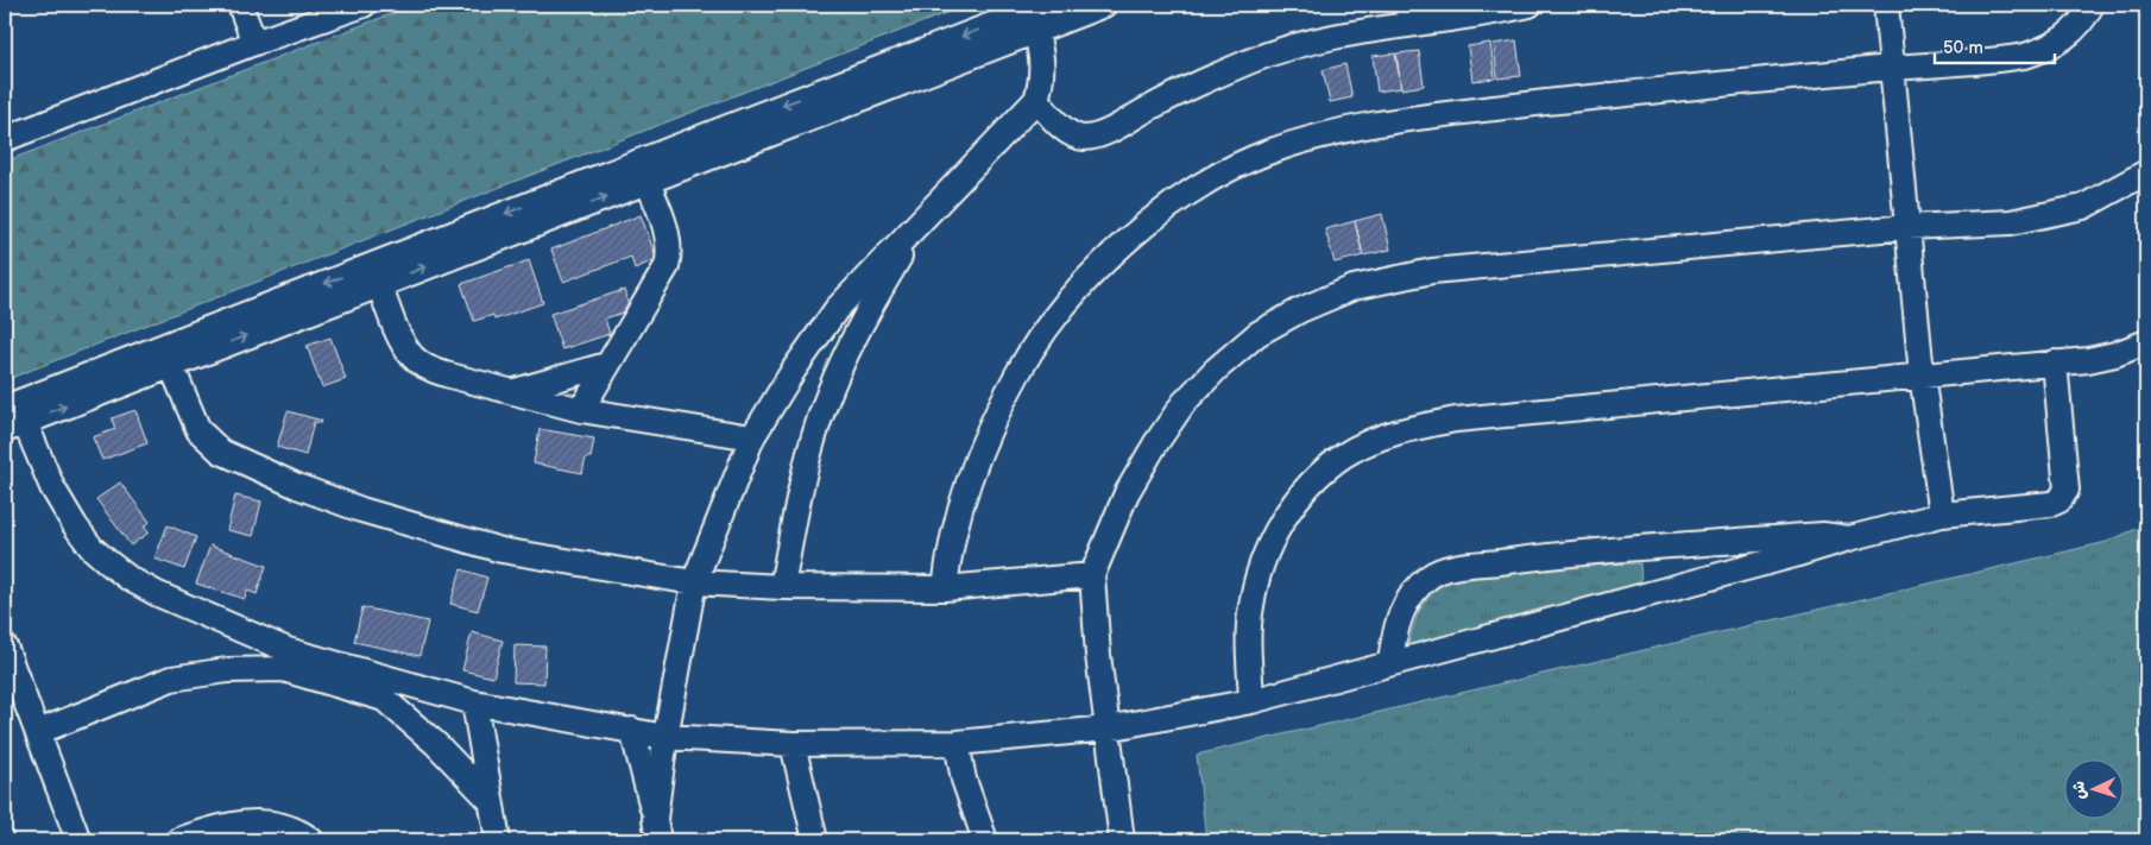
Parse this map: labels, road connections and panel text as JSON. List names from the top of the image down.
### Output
{
  "scale_bar": "50 m",
  "north": "left"
}
